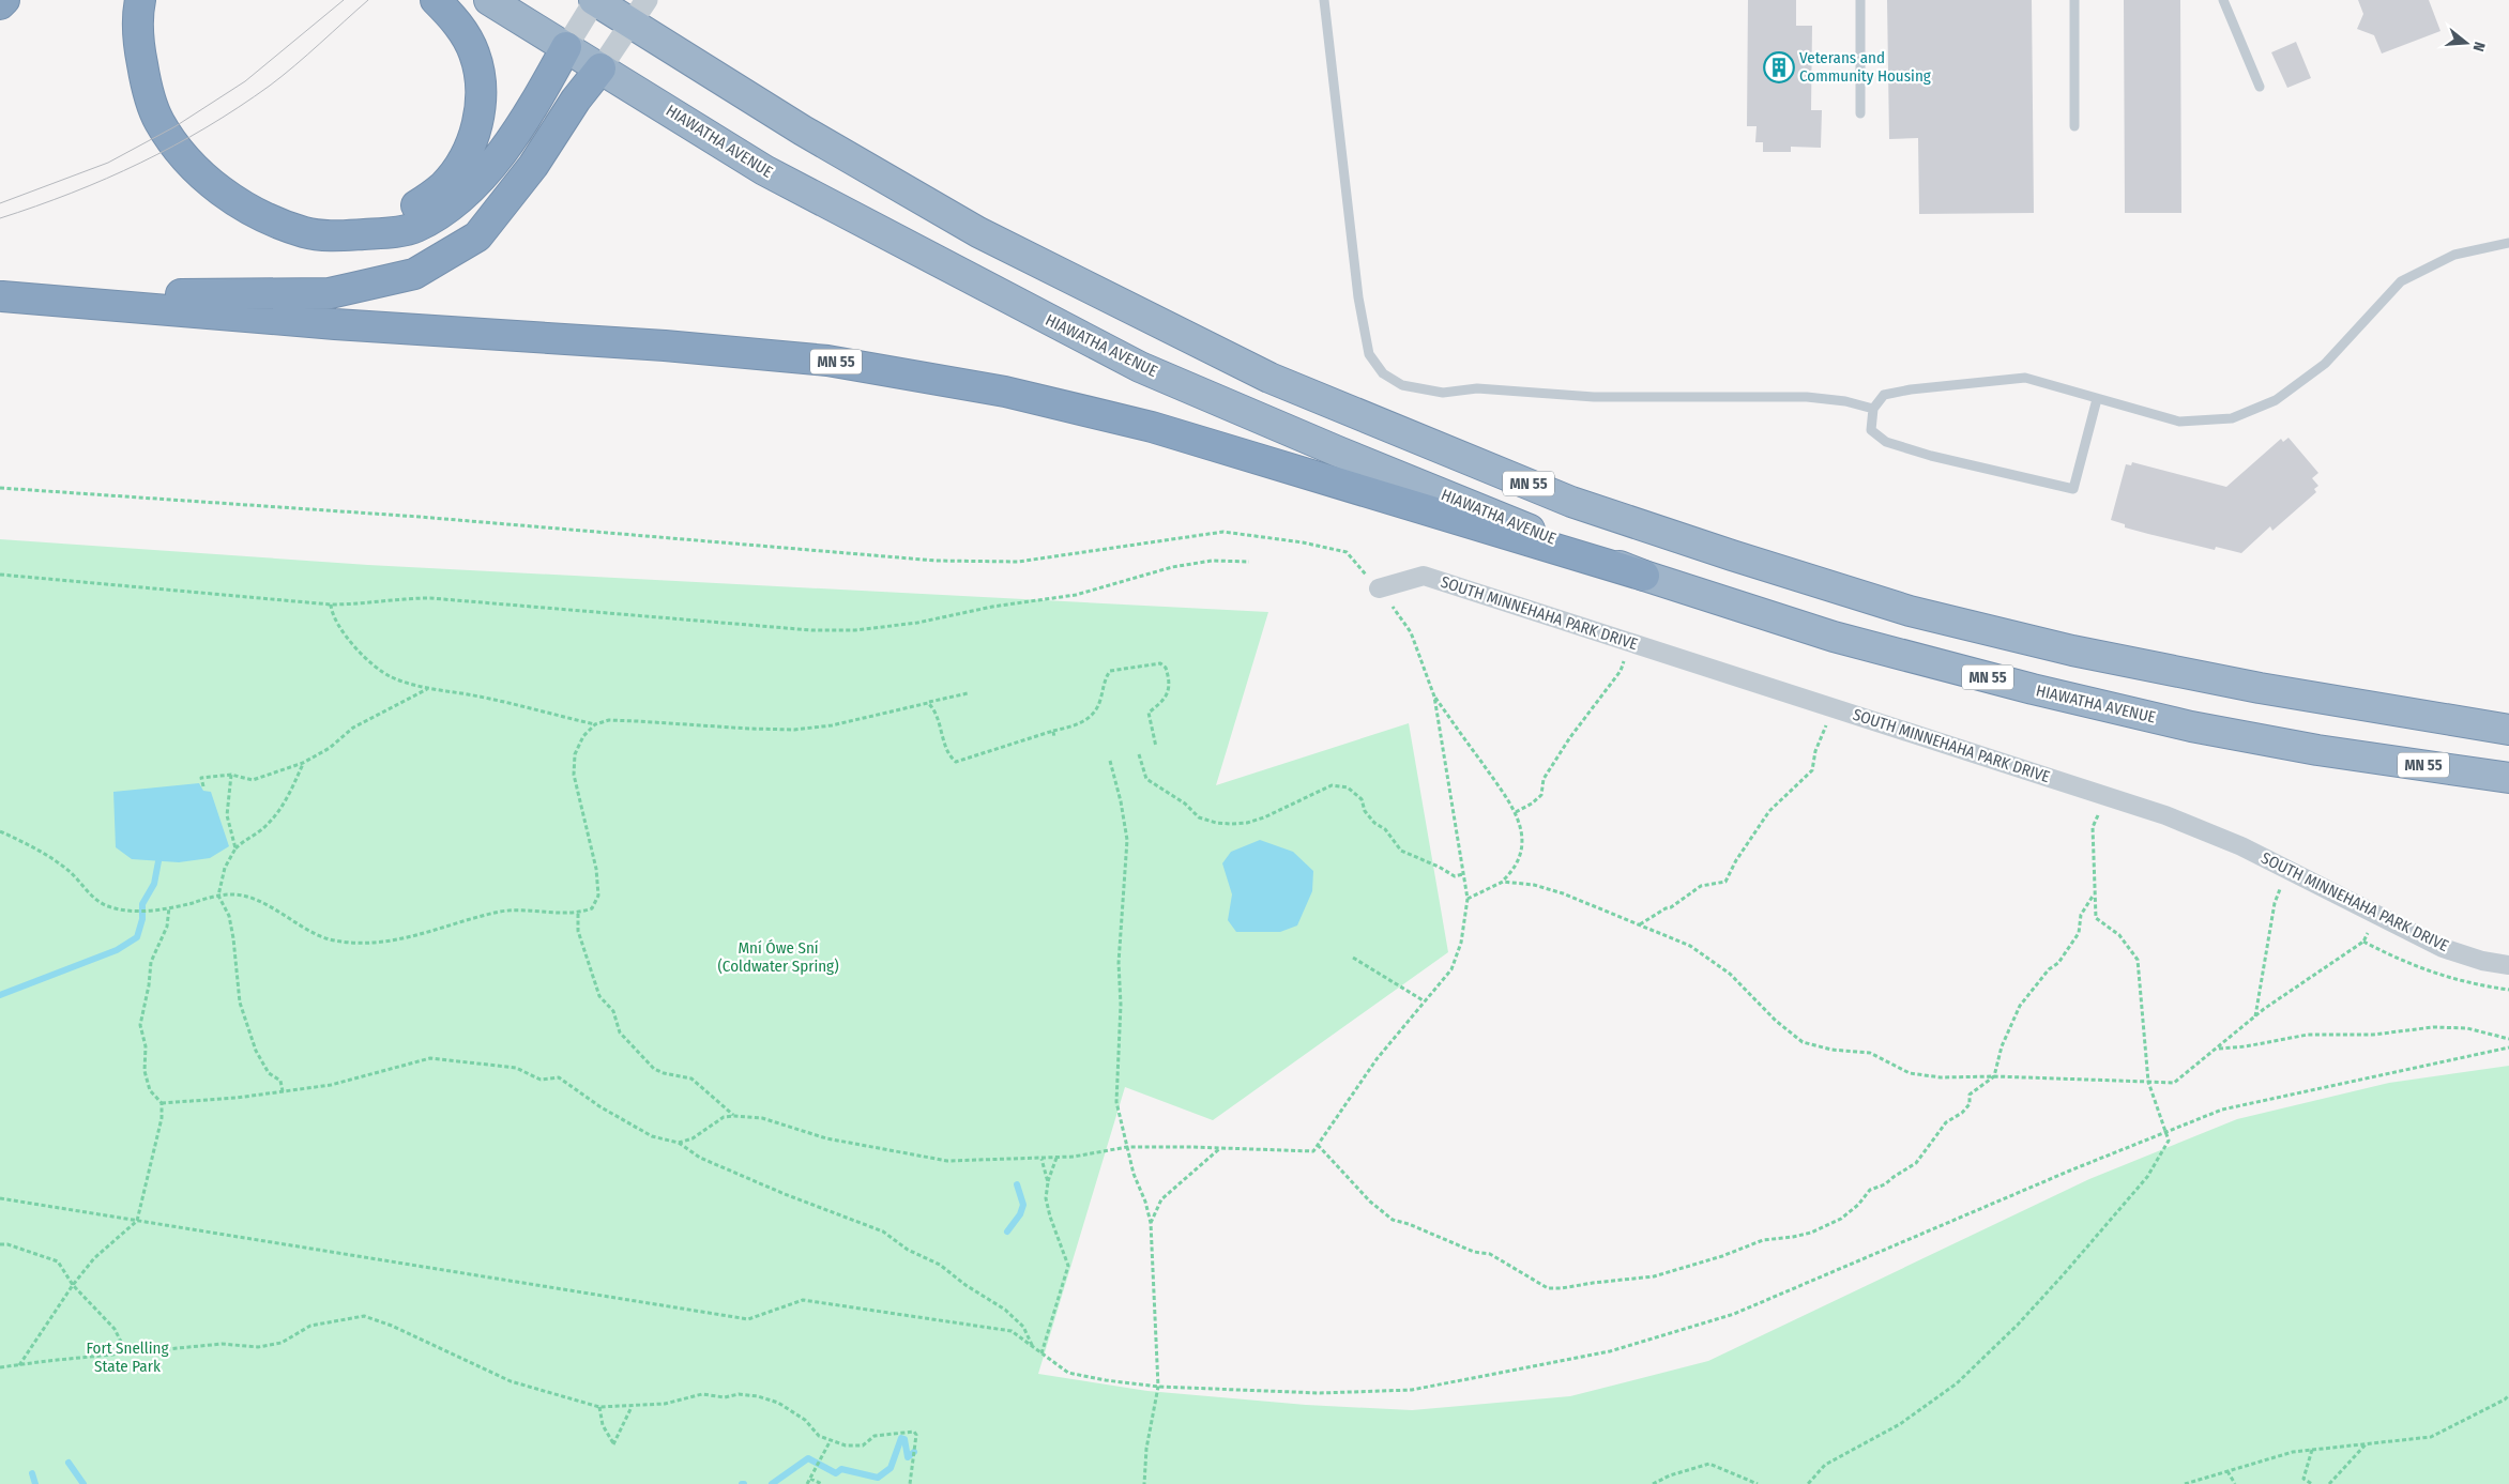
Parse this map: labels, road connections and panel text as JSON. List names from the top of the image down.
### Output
{
  "streets": {
    "highway": ["HIAWATHA AVENUE", "MN 55"],
    "street": ["SOUTH MINNEHAHA PARK DRIVE"]
  },
  "crossings": [
    ["HIAWATHA AVENUE", "MN 55"]
  ],
  "parks": ["Mní Ówe Sní (Coldwater Spring)", "Fort Snelling State Park"],
  "places": {
    "building": ["Veterans and Community Housing"]
  },
  "north": "right"
}
